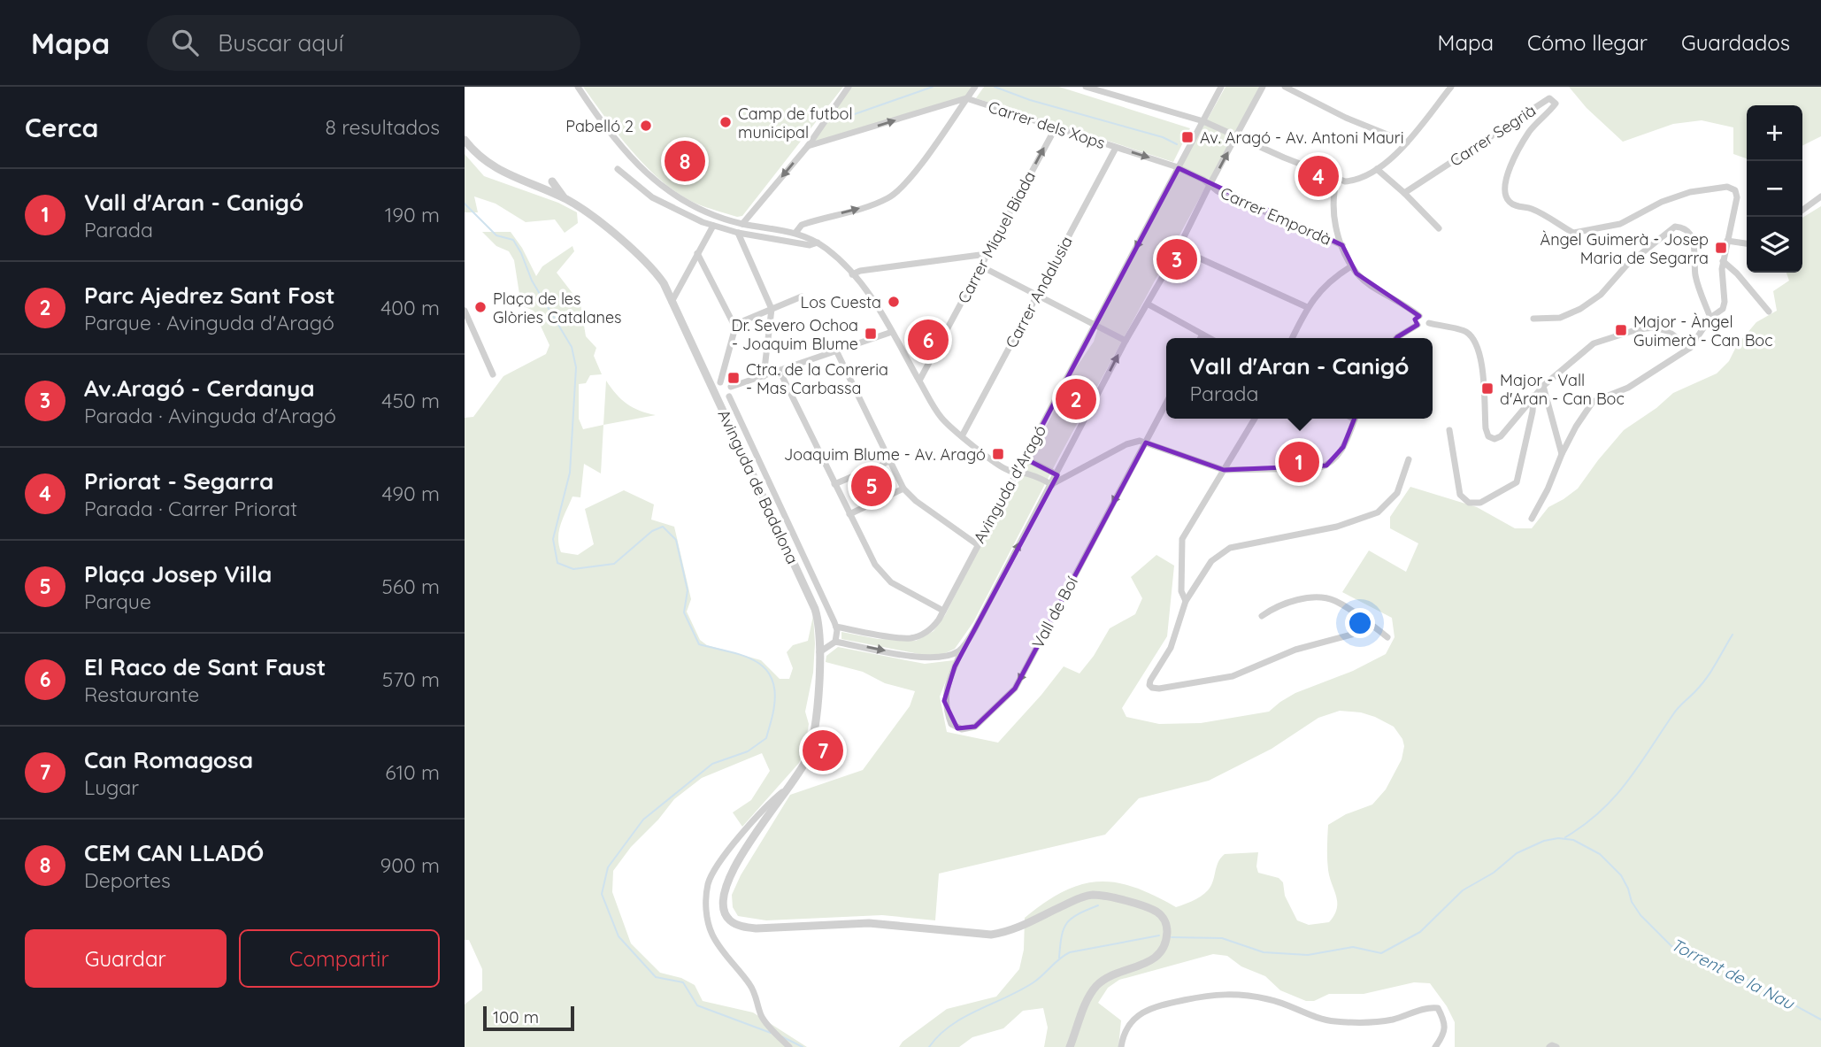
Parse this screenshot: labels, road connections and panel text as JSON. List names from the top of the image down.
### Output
{
  "streets": {
    "street": [
      "Carrer dels Xops",
      "Carrer Segrià",
      "Carrer Empordà",
      "Carrer Miquel Biada",
      "Carrer Andalusia",
      "Avinguda d'Aragó",
      "Avinguda de Badalona",
      "Vall de Boí"
    ]
  },
  "crossings": [
    ["Carrer dels Xops", "Carrer Empordà"],
    ["Carrer dels Xops", "Carrer Miquel Biada"],
    ["Carrer dels Xops", "Carrer Andalusia"],
    ["Carrer dels Xops", "Avinguda d'Aragó"],
    ["Carrer Empordà", "Avinguda d'Aragó"]
  ],
  "one_way": ["Carrer Miquel Biada"],
  "water": ["Torrent de la Nau"],
  "places": {
    "other": [
      "Camp de futbol municipal",
      "Pabelló 2",
      "Los Cuesta",
      "Plaça de les Glòries Catalanes"
    ],
    "transit": [
      "Av. Aragó - Av. Antoni Mauri",
      "Àngel Guimerà - Josep Maria de Segarra",
      "Major - Àngel Guimerà - Can Boc",
      "Dr. Severo Ochoa - Joaquim Blume",
      "Ctra. de la Conreria - Mas Carbassa",
      "Major - Vall d'Aran - Can Boc",
      "Joaquim Blume - Av. Aragó"
    ]
  },
  "scale_bar": "100 m",
  "page": {
    "header": "Mapa",
    "search": "Buscar aquí",
    "nav": ["Mapa", "Cómo llegar", "Guardados"],
    "heading": ["Cerca", "8 resultados"],
    "map_buttons": ["+", "−"],
    "pins": [
      "8",
      "4",
      "3",
      "6",
      "2",
      "1",
      "5",
      "7"
    ],
    "list": [
      {
        "mark": "1",
        "name": "Vall d'Aran - Canigó",
        "note": "Parada",
        "value": "190 m"
      },
      {
        "mark": "2",
        "name": "Parc Ajedrez Sant Fost",
        "note": "Parque · Avinguda d'Aragó",
        "value": "400 m"
      },
      {
        "mark": "3",
        "name": "Av.Aragó - Cerdanya",
        "note": "Parada · Avinguda d'Aragó",
        "value": "450 m"
      },
      {
        "mark": "4",
        "name": "Priorat - Segarra",
        "note": "Parada · Carrer Priorat",
        "value": "490 m"
      },
      {
        "mark": "5",
        "name": "Plaça Josep Villa",
        "note": "Parque",
        "value": "560 m"
      },
      {
        "mark": "6",
        "name": "El Raco de Sant Faust",
        "note": "Restaurante",
        "value": "570 m"
      },
      {
        "mark": "7",
        "name": "Can Romagosa",
        "note": "Lugar",
        "value": "610 m"
      },
      {
        "mark": "8",
        "name": "CEM CAN LLADÓ",
        "note": "Deportes",
        "value": "900 m"
      }
    ],
    "popup": ["Vall d'Aran - Canigó", "Parada"],
    "buttons": ["Guardar", "Compartir"],
    "scale": "100 m"
  }
}
